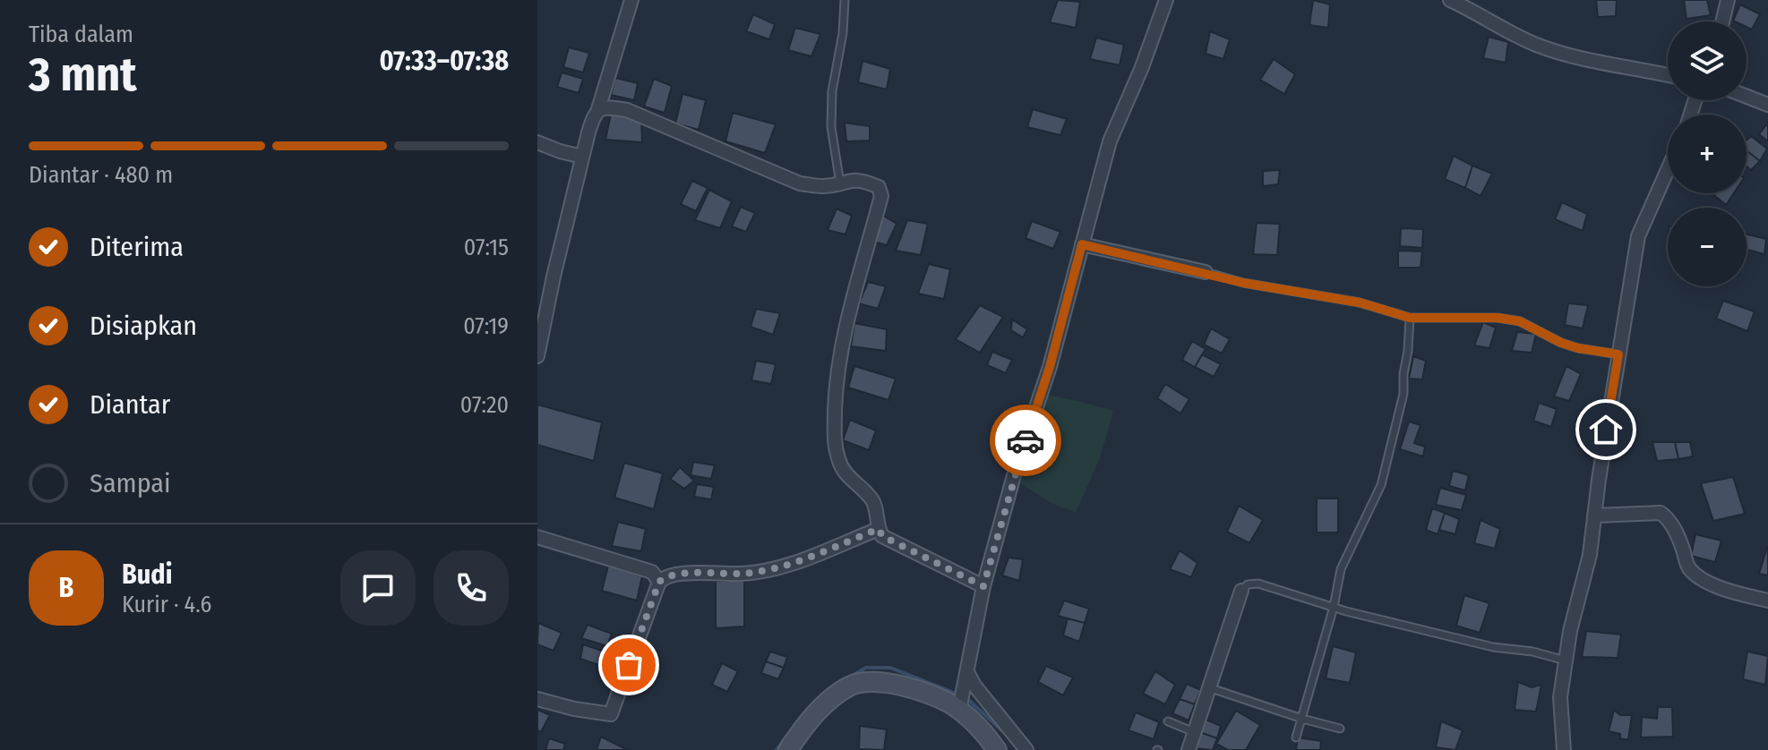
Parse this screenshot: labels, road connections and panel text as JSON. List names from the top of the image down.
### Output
{
  "page": {
    "heading": ["3 mnt", "Tiba dalam", "07:33–07:38"],
    "panel": ["Budi", "Kurir · 4.6"],
    "map_buttons": ["+", "−"],
    "bar": "Diantar · 480 m",
    "list": [
      ["Diterima", "07:15"],
      ["Disiapkan", "07:19"],
      ["Diantar", "07:20"],
      "Sampai"
    ],
    "round": "B"
  }
}
